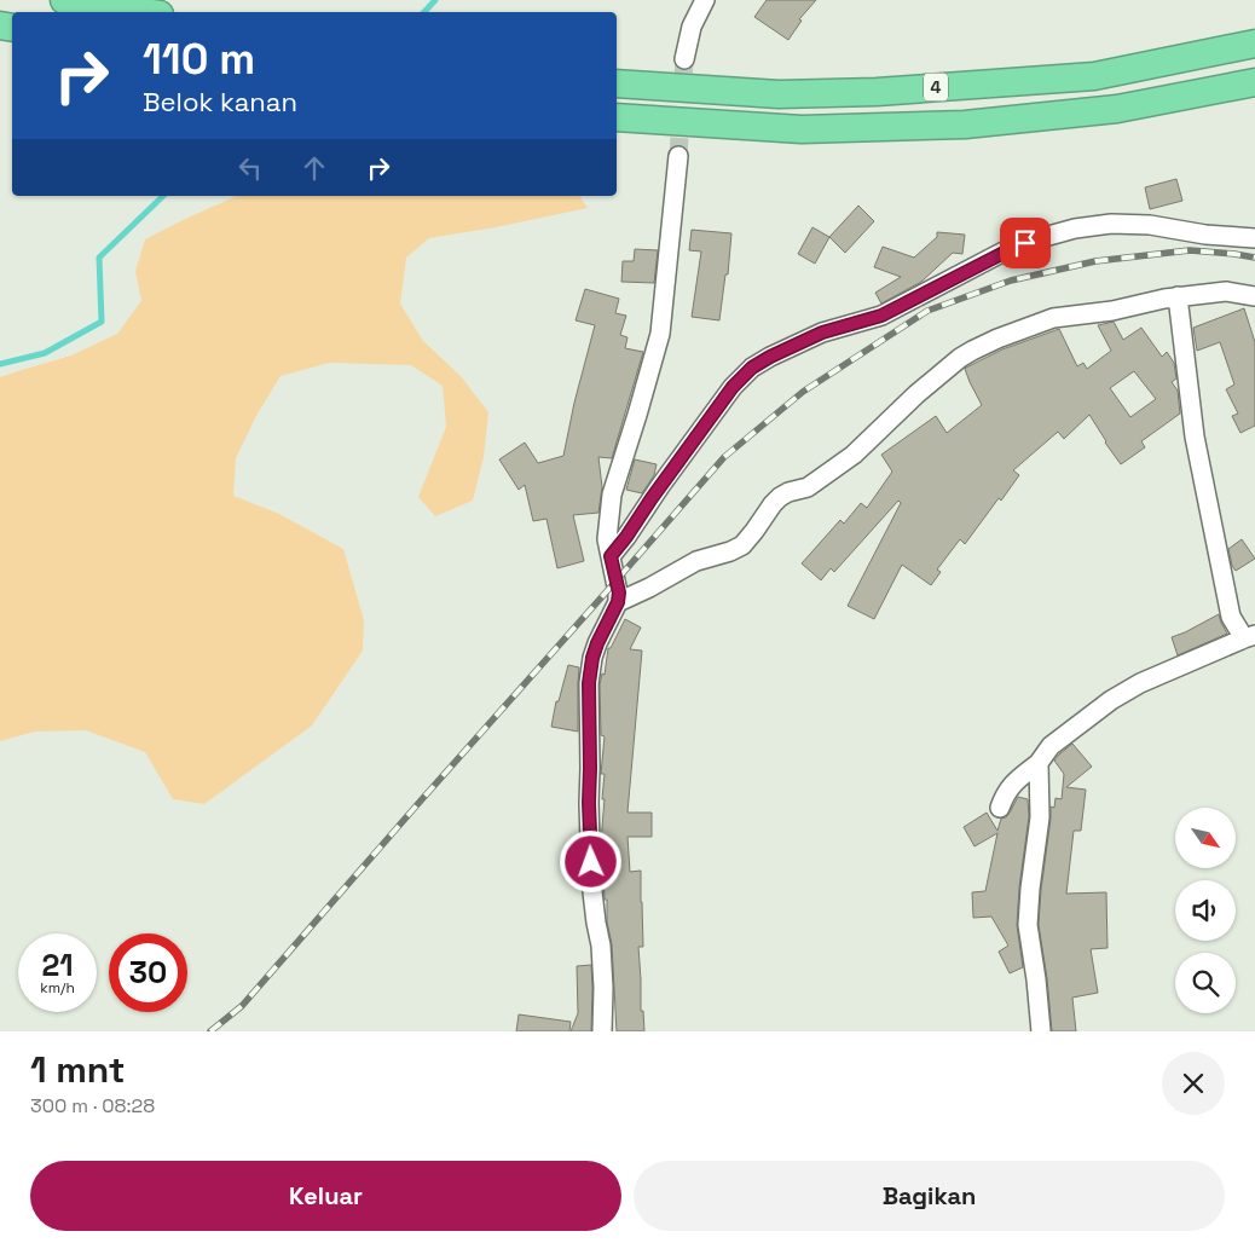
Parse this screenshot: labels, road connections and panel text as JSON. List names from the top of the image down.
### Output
{
  "streets": {
    "highway": ["4"]
  },
  "north": "bottom right",
  "page": {
    "turn": ["110 m", "Belok kanan"],
    "speed": "21 km/h",
    "limit": "30",
    "heading": ["1 mnt", "300 m · 08:28"],
    "buttons": ["Keluar", "Bagikan"]
  }
}
